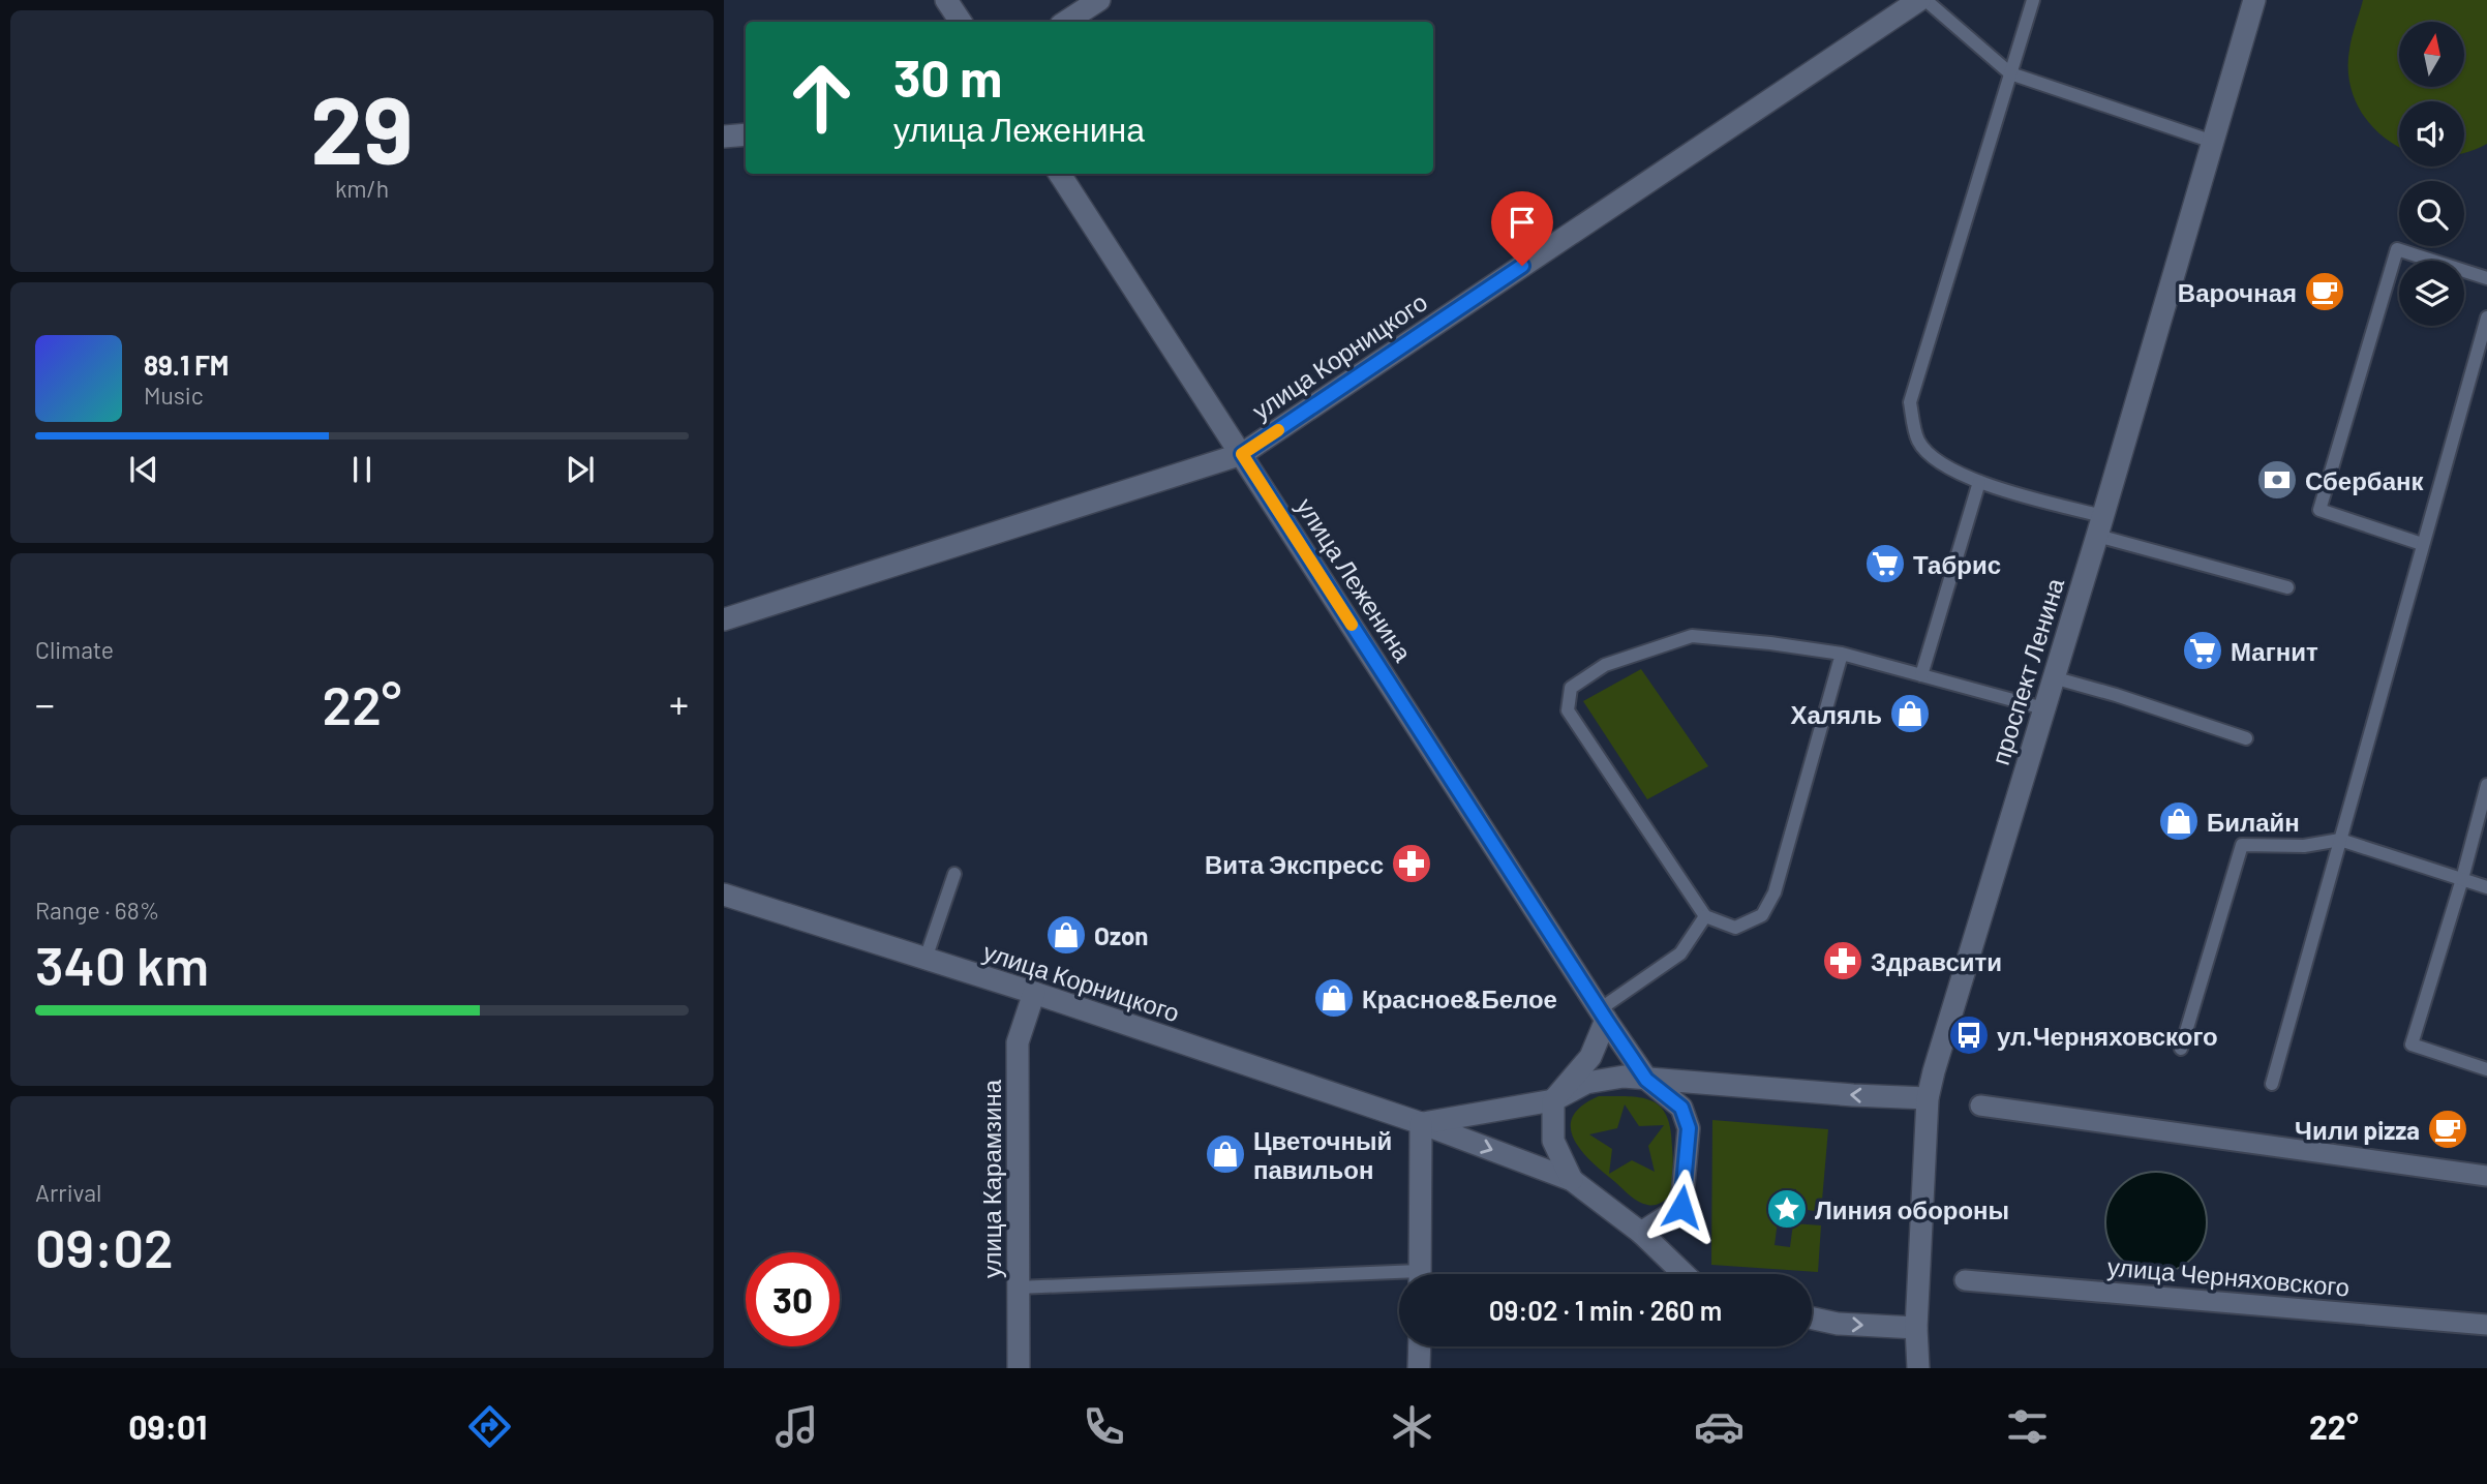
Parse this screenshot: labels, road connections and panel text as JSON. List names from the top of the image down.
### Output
{
  "streets": {
    "street": [
      "улица Корницкого",
      "улица Леженина",
      "проспект Ленина",
      "улица Карамзина",
      "улица Черняховского"
    ]
  },
  "crossings": [
    ["улица Корницкого", "улица Леженина"],
    ["улица Корницкого", "улица Карамзина"]
  ],
  "places": {
    "cafe": ["Варочная", "Чили pizza"],
    "bank": ["Сбербанк"],
    "supermarket": ["Табрис", "Магнит"],
    "shop": [
      "Халяль",
      "Билайн",
      "Ozon",
      "Красное&Белое",
      "Цветочный павильон"
    ],
    "pharmacy": ["Вита Экспресс", "Здравсити"],
    "bus stop": ["ул.Черняховского"],
    "place": ["Линия обороны"]
  },
  "north": "top",
  "page": {
    "tile": [
      ["29", "km/h"],
      "Climate",
      ["Range · 68%", "340 km"],
      ["Arrival", "09:02"]
    ],
    "turn": ["30 m", "улица Леженина"],
    "song": ["89.1 FM", "Music"],
    "heat": ["−", "22°", "+"],
    "limit": "30",
    "trip": "09:02 · 1 min · 260 m",
    "tabs": ["09:01", "22°"]
  }
}
